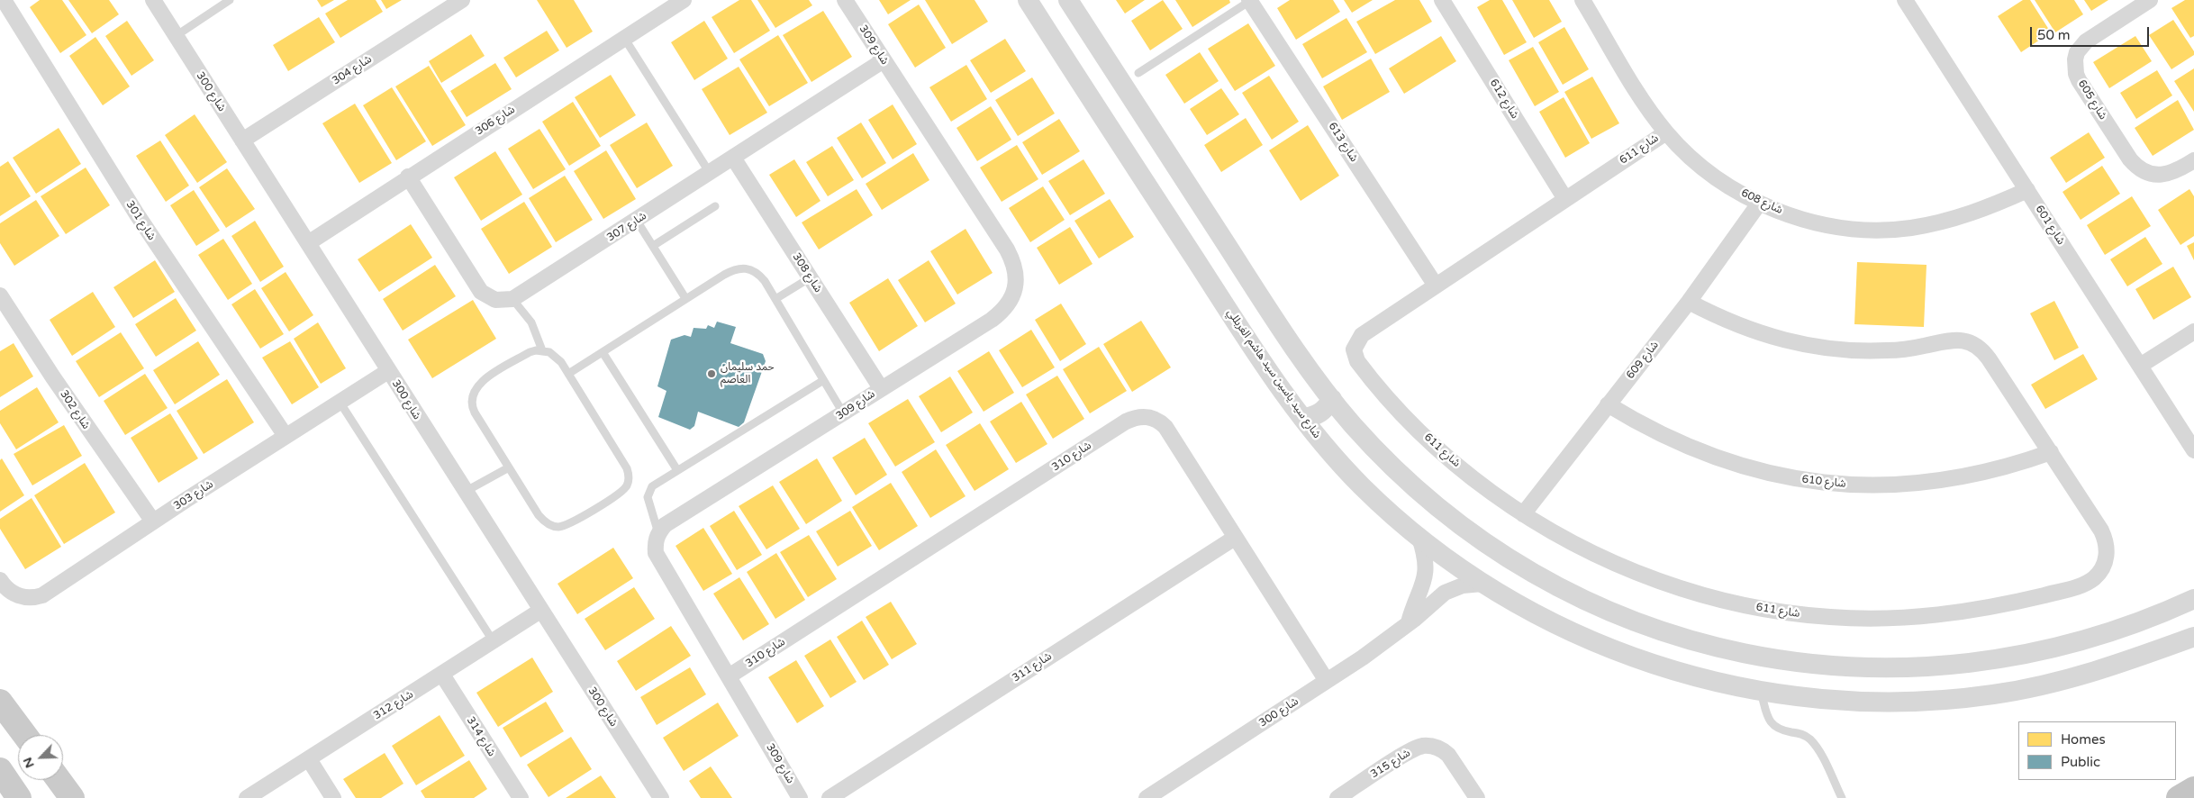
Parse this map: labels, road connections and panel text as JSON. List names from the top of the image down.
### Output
{
  "streets": {
    "street": [
      "شارع 309",
      "شارع 304",
      "شارع 300",
      "شارع 612",
      "شارع 605",
      "شارع 306",
      "شارع 613",
      "شارع 611",
      "شارع 608",
      "شارع 301",
      "شارع 601",
      "شارع 307",
      "شارع 308",
      "شارع 609",
      "شارع سيد ياسين سيد هاشم الغربللي",
      "شارع 302",
      "شارع 310",
      "شارع 610",
      "شارع 303",
      "شارع 311",
      "شارع 312",
      "شارع 314",
      "شارع 315"
    ]
  },
  "crossings": [
    ["شارع 309", "شارع 307"],
    ["شارع 309", "شارع 308"],
    ["شارع 309", "شارع 310"],
    ["شارع 304", "شارع 300"],
    ["شارع 300", "شارع 306"],
    ["شارع 300", "شارع سيد ياسين سيد هاشم الغربللي"],
    ["شارع 300", "شارع 310"],
    ["شارع 300", "شارع 303"],
    ["شارع 300", "شارع 312"],
    ["شارع 612", "شارع 611"],
    ["شارع 613", "شارع 611"],
    ["شارع 611", "شارع 608"],
    ["شارع 611", "شارع 609"],
    ["شارع 611", "شارع 610"],
    ["شارع 608", "شارع 601"],
    ["شارع 608", "شارع 609"],
    ["شارع 301", "شارع 303"],
    ["شارع 307", "شارع 308"],
    ["شارع 609", "شارع 610"],
    ["شارع 302", "شارع 303"],
    ["شارع 310", "شارع 311"],
    ["شارع 312", "شارع 314"]
  ],
  "places": ["حمد سليمان العاصم"],
  "legend": ["Homes", "Public"],
  "scale_bar": "50 m",
  "north": "bottom left"
}
